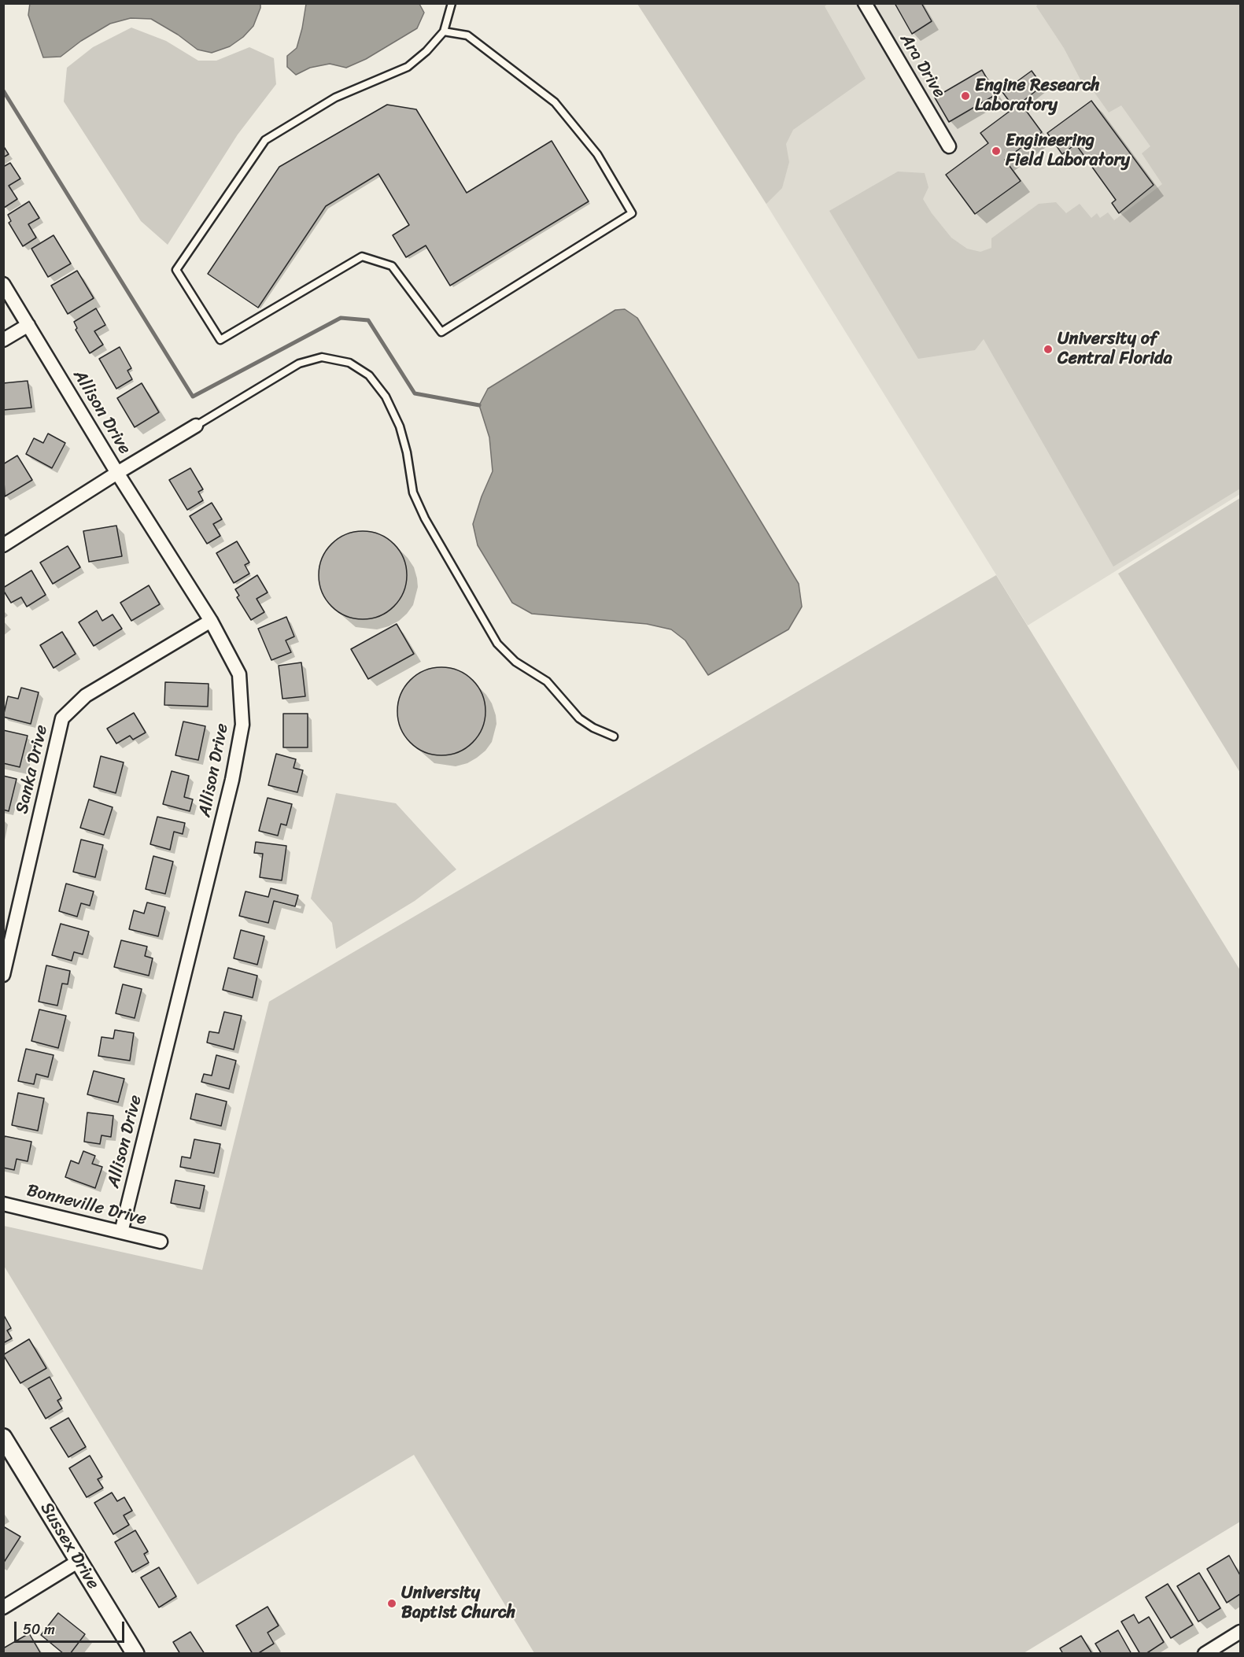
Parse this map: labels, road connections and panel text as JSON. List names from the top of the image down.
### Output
{
  "streets": {
    "street": [
      "Ara Drive",
      "Allison Drive",
      "Sanka Drive",
      "Bonneville Drive",
      "Sussex Drive"
    ]
  },
  "crossings": [
    ["Allison Drive", "Sanka Drive"],
    ["Allison Drive", "Bonneville Drive"]
  ],
  "places": [
    "Engine Research Laboratory",
    "Engineering Field Laboratory",
    "University of Central Florida",
    "University Baptist Church"
  ],
  "scale_bar": "50 m"
}
